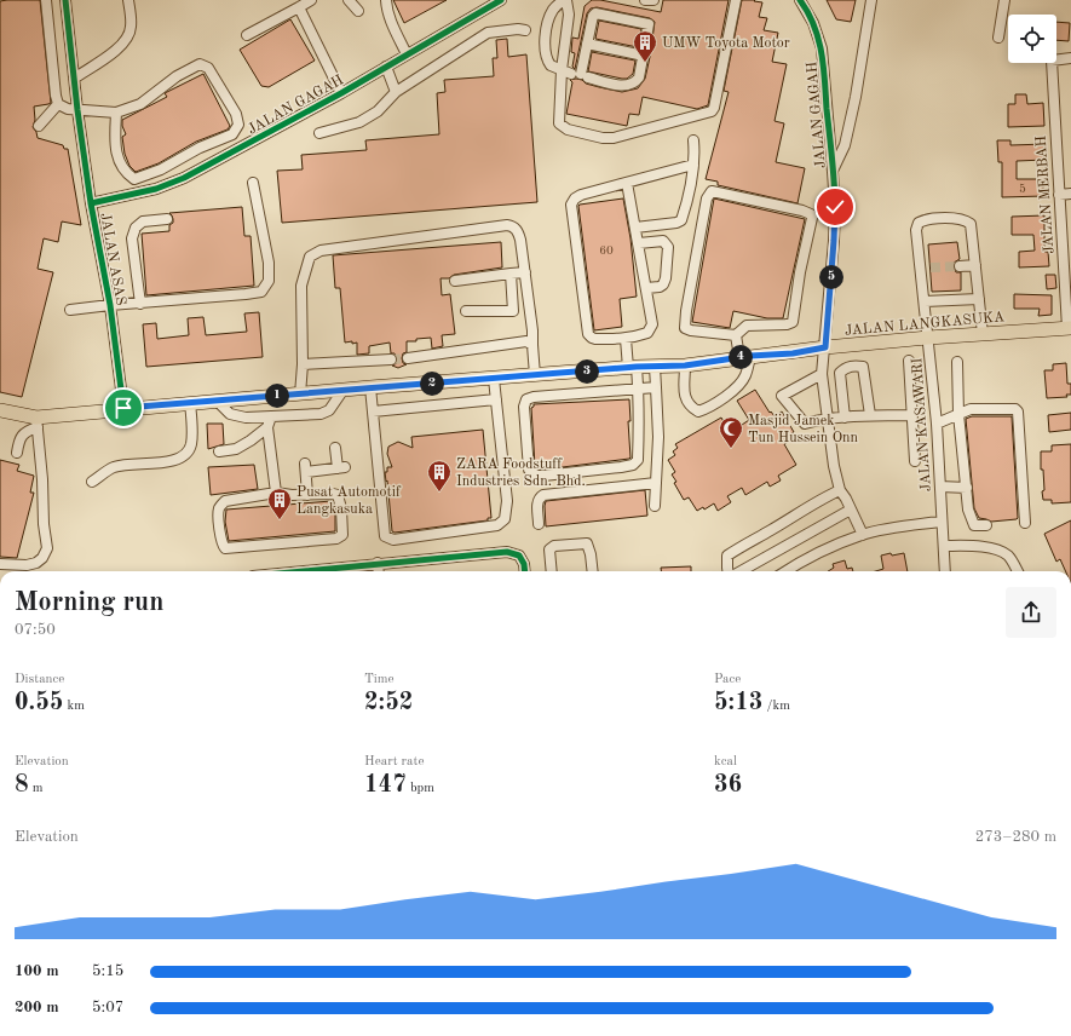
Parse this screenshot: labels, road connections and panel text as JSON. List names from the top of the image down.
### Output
{
  "streets": {
    "main road": ["JALAN LANGKASUKA"],
    "street": [
      "JALAN GAGAH",
      "JALAN MERBAH",
      "JALAN ASAS",
      "JALAN KASAWARI"
    ]
  },
  "crossings": [
    ["JALAN GAGAH", "JALAN ASAS"],
    ["JALAN GAGAH", "JALAN LANGKASUKA"],
    ["JALAN MERBAH", "JALAN LANGKASUKA"],
    ["JALAN ASAS", "JALAN LANGKASUKA"],
    ["JALAN LANGKASUKA", "JALAN KASAWARI"]
  ],
  "places": {
    "building": ["UMW Toyota Motor", "ZARA Foodstuff Industries Sdn. Bhd.", "Pusat Automotif Langkasuka"],
    "mosque": ["Masjid Jamek Tun Hussein Onn"]
  },
  "house_numbers": ["5", "60"],
  "page": {
    "pins": [
      "5",
      "4",
      "3",
      "2",
      "1"
    ],
    "heading": ["Morning run", "07:50"],
    "stats": [
      ["Distance", "0.55 km"],
      ["Time", "2:52"],
      ["Pace", "5:13 /km"],
      ["Elevation", "8 m"],
      ["Heart rate", "147 bpm"],
      ["kcal", "36"]
    ],
    "chart": ["Elevation", "273–280 m"],
    "list": [
      {
        "name": "100 m",
        "note": "5:15"
      },
      {
        "name": "200 m",
        "note": "5:07"
      }
    ]
  }
}
